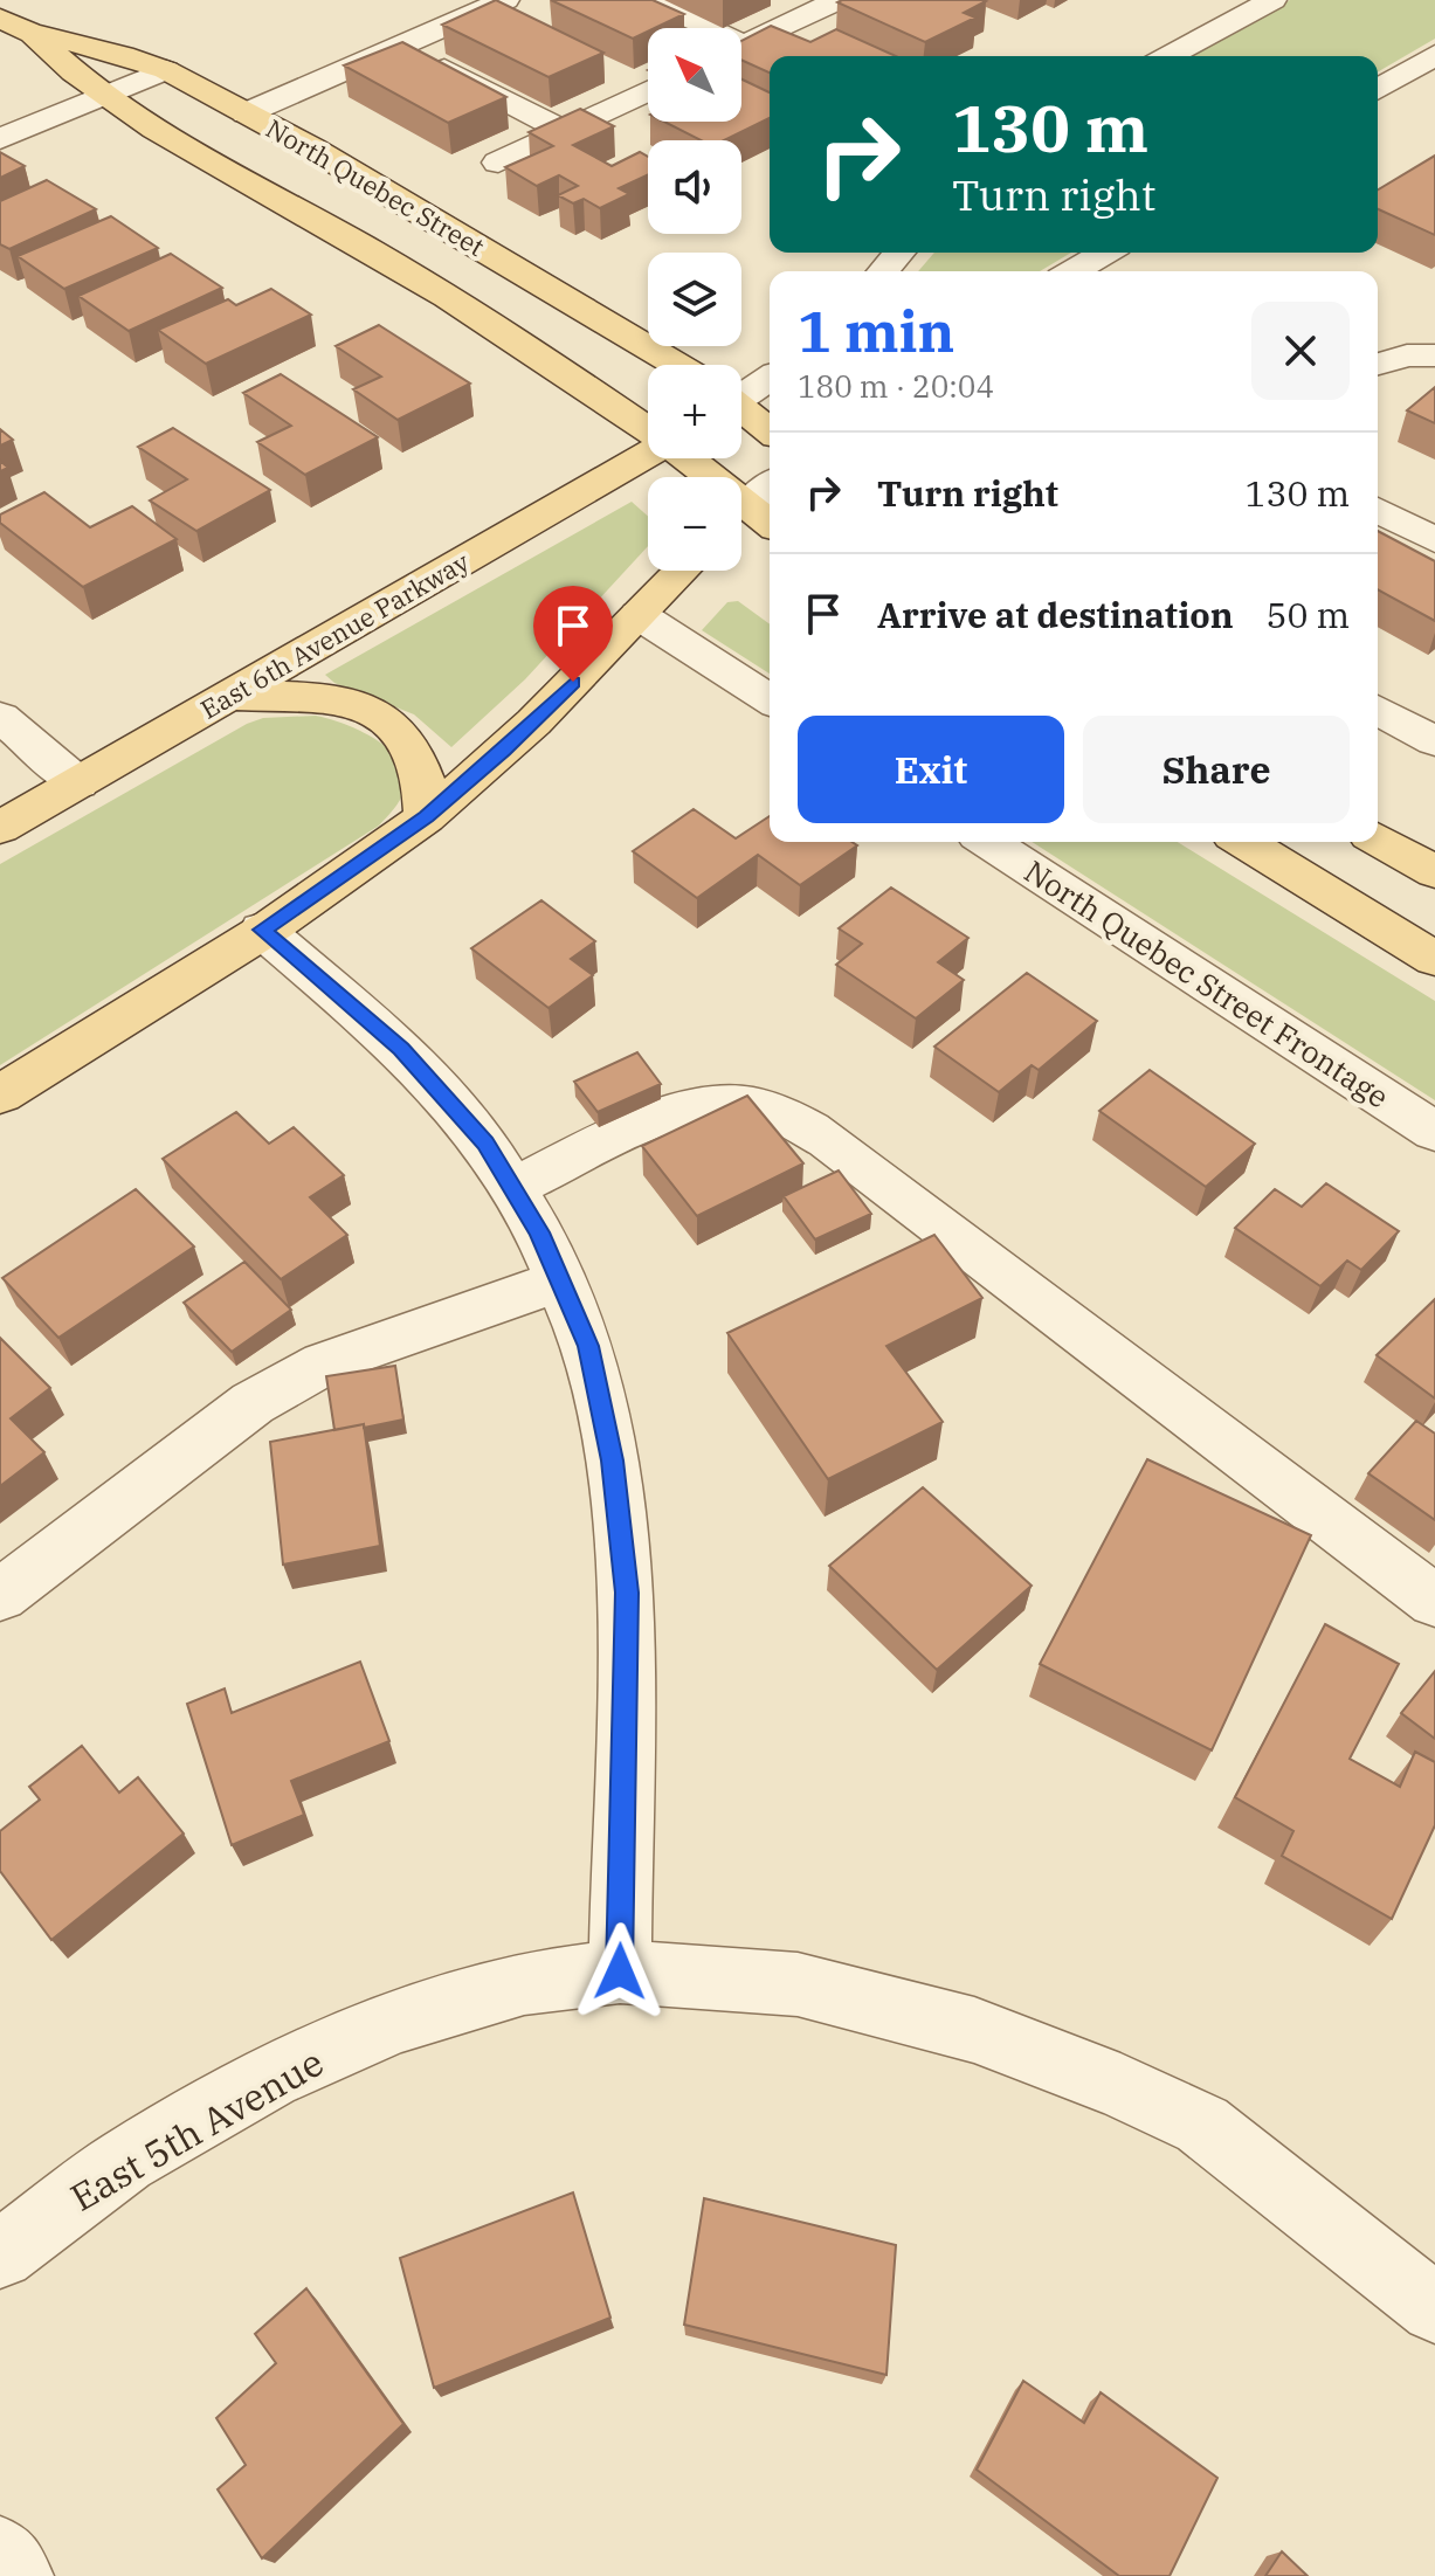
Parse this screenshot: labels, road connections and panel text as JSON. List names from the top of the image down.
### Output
{
  "streets": {
    "main road": ["North Quebec Street", "East 6th Avenue Parkway"],
    "street": ["North Quebec Street Frontage", "East 5th Avenue"]
  },
  "north": "top left",
  "page": {
    "map_buttons": ["+", "−"],
    "turn": ["130 m", "Turn right"],
    "heading": ["1 min", "180 m · 20:04"],
    "list": [
      {
        "name": "Turn right",
        "value": "130 m"
      },
      {
        "name": "Arrive at destination",
        "value": "50 m"
      }
    ],
    "buttons": ["Exit", "Share"]
  }
}
